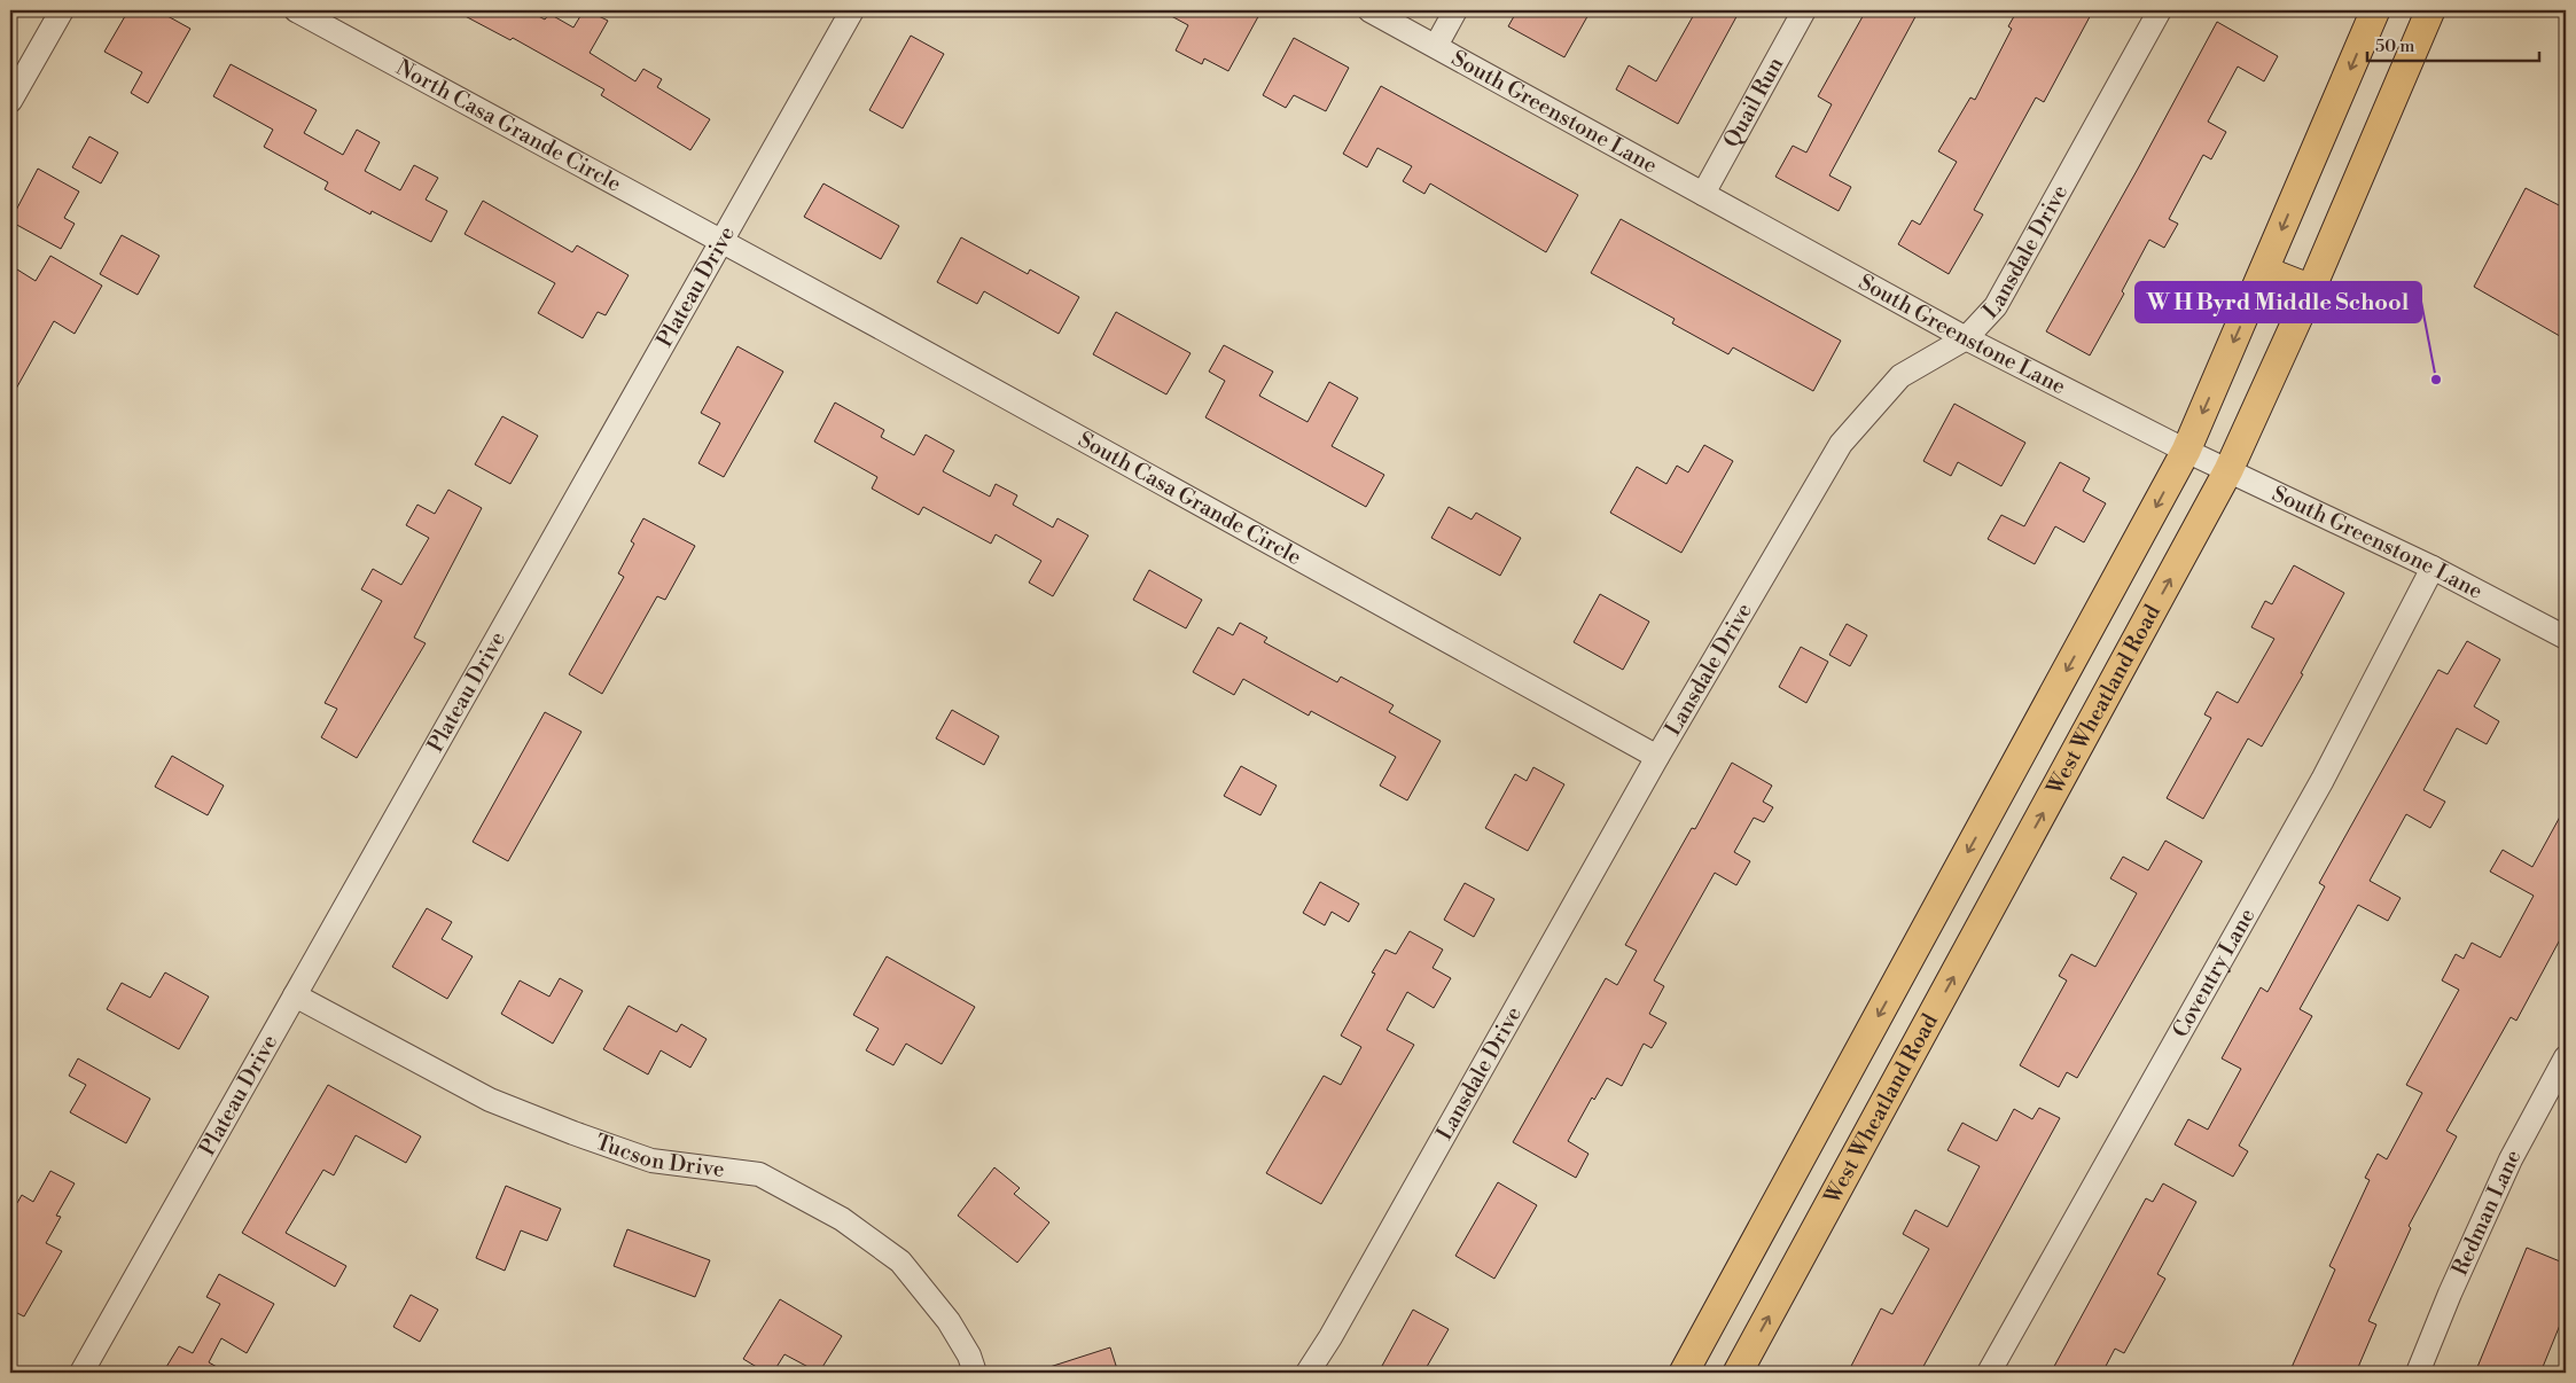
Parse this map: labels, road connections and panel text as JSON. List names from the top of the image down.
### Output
{
  "streets": {
    "main road": ["West Wheatland Road"],
    "street": [
      "Quail Run",
      "South Greenstone Lane",
      "North Casa Grande Circle",
      "Lansdale Drive",
      "Plateau Drive",
      "South Casa Grande Circle",
      "Coventry Lane",
      "Tucson Drive",
      "Redman Lane"
    ]
  },
  "crossings": [
    ["Quail Run", "South Greenstone Lane"],
    ["South Greenstone Lane", "Lansdale Drive"],
    ["South Greenstone Lane", "West Wheatland Road"],
    ["South Greenstone Lane", "Coventry Lane"],
    ["North Casa Grande Circle", "Plateau Drive"],
    ["North Casa Grande Circle", "South Casa Grande Circle"],
    ["Lansdale Drive", "South Casa Grande Circle"],
    ["Plateau Drive", "South Casa Grande Circle"],
    ["Plateau Drive", "Tucson Drive"]
  ],
  "places": ["W H Byrd Middle School"],
  "scale_bar": "50 m"
}
